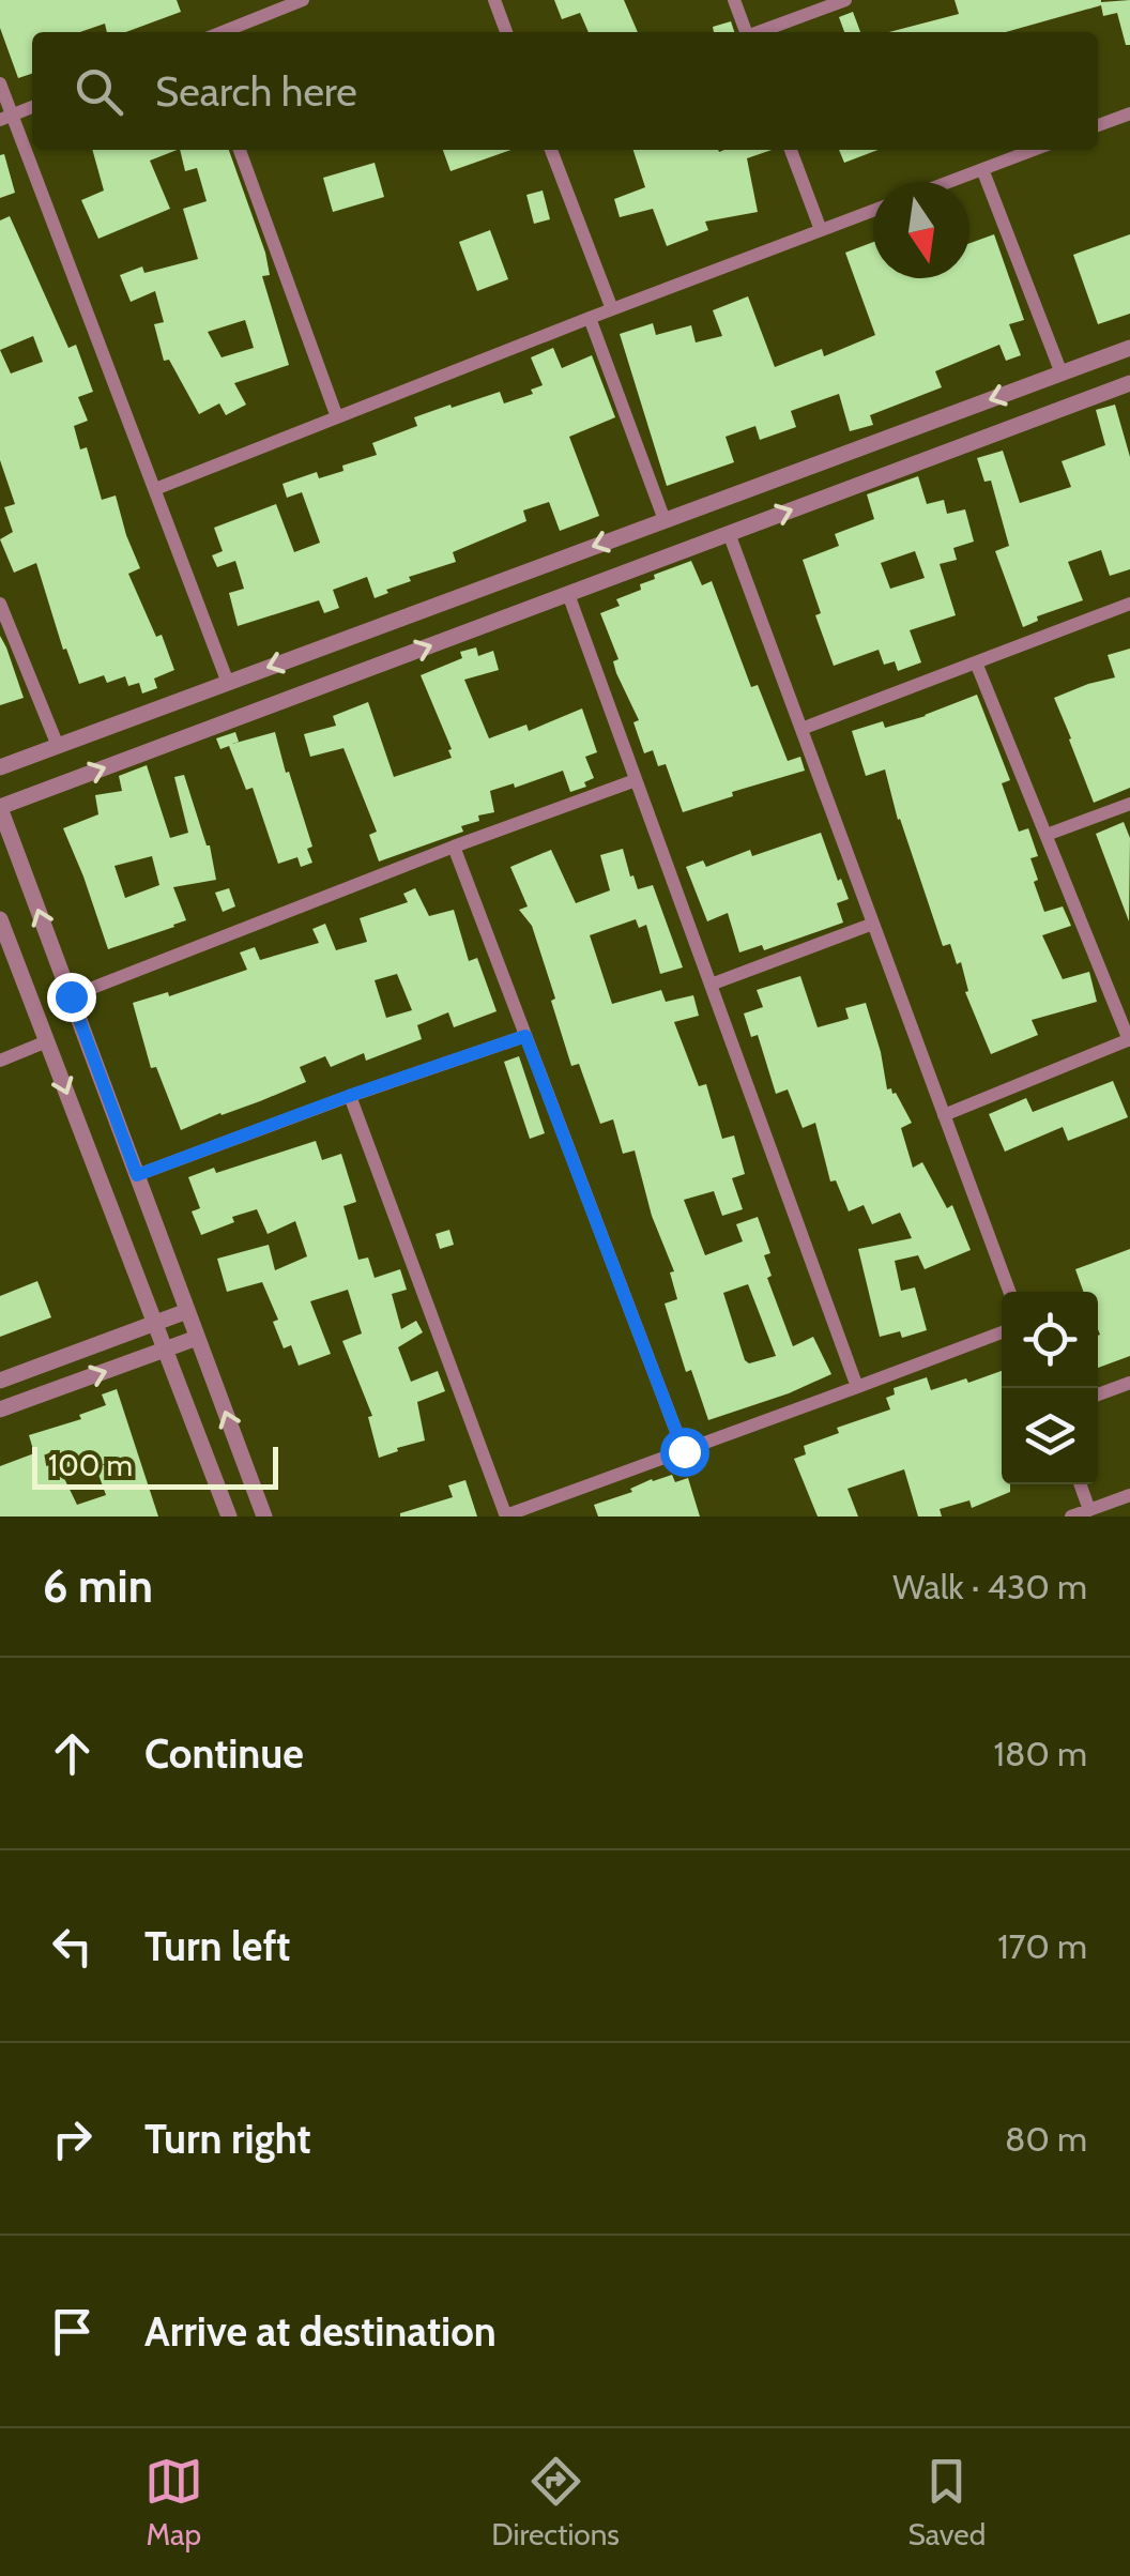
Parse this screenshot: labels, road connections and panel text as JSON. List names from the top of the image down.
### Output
{
  "scale_bar": "100 m",
  "north": "bottom",
  "page": {
    "search": "Search here",
    "scale": "100 m",
    "heading": ["6 min", "Walk · 430 m"],
    "list": [
      ["Continue", "180 m"],
      ["Turn left", "170 m"],
      ["Turn right", "80 m"],
      "Arrive at destination"
    ],
    "nav": ["Map", "Directions", "Saved"]
  }
}
